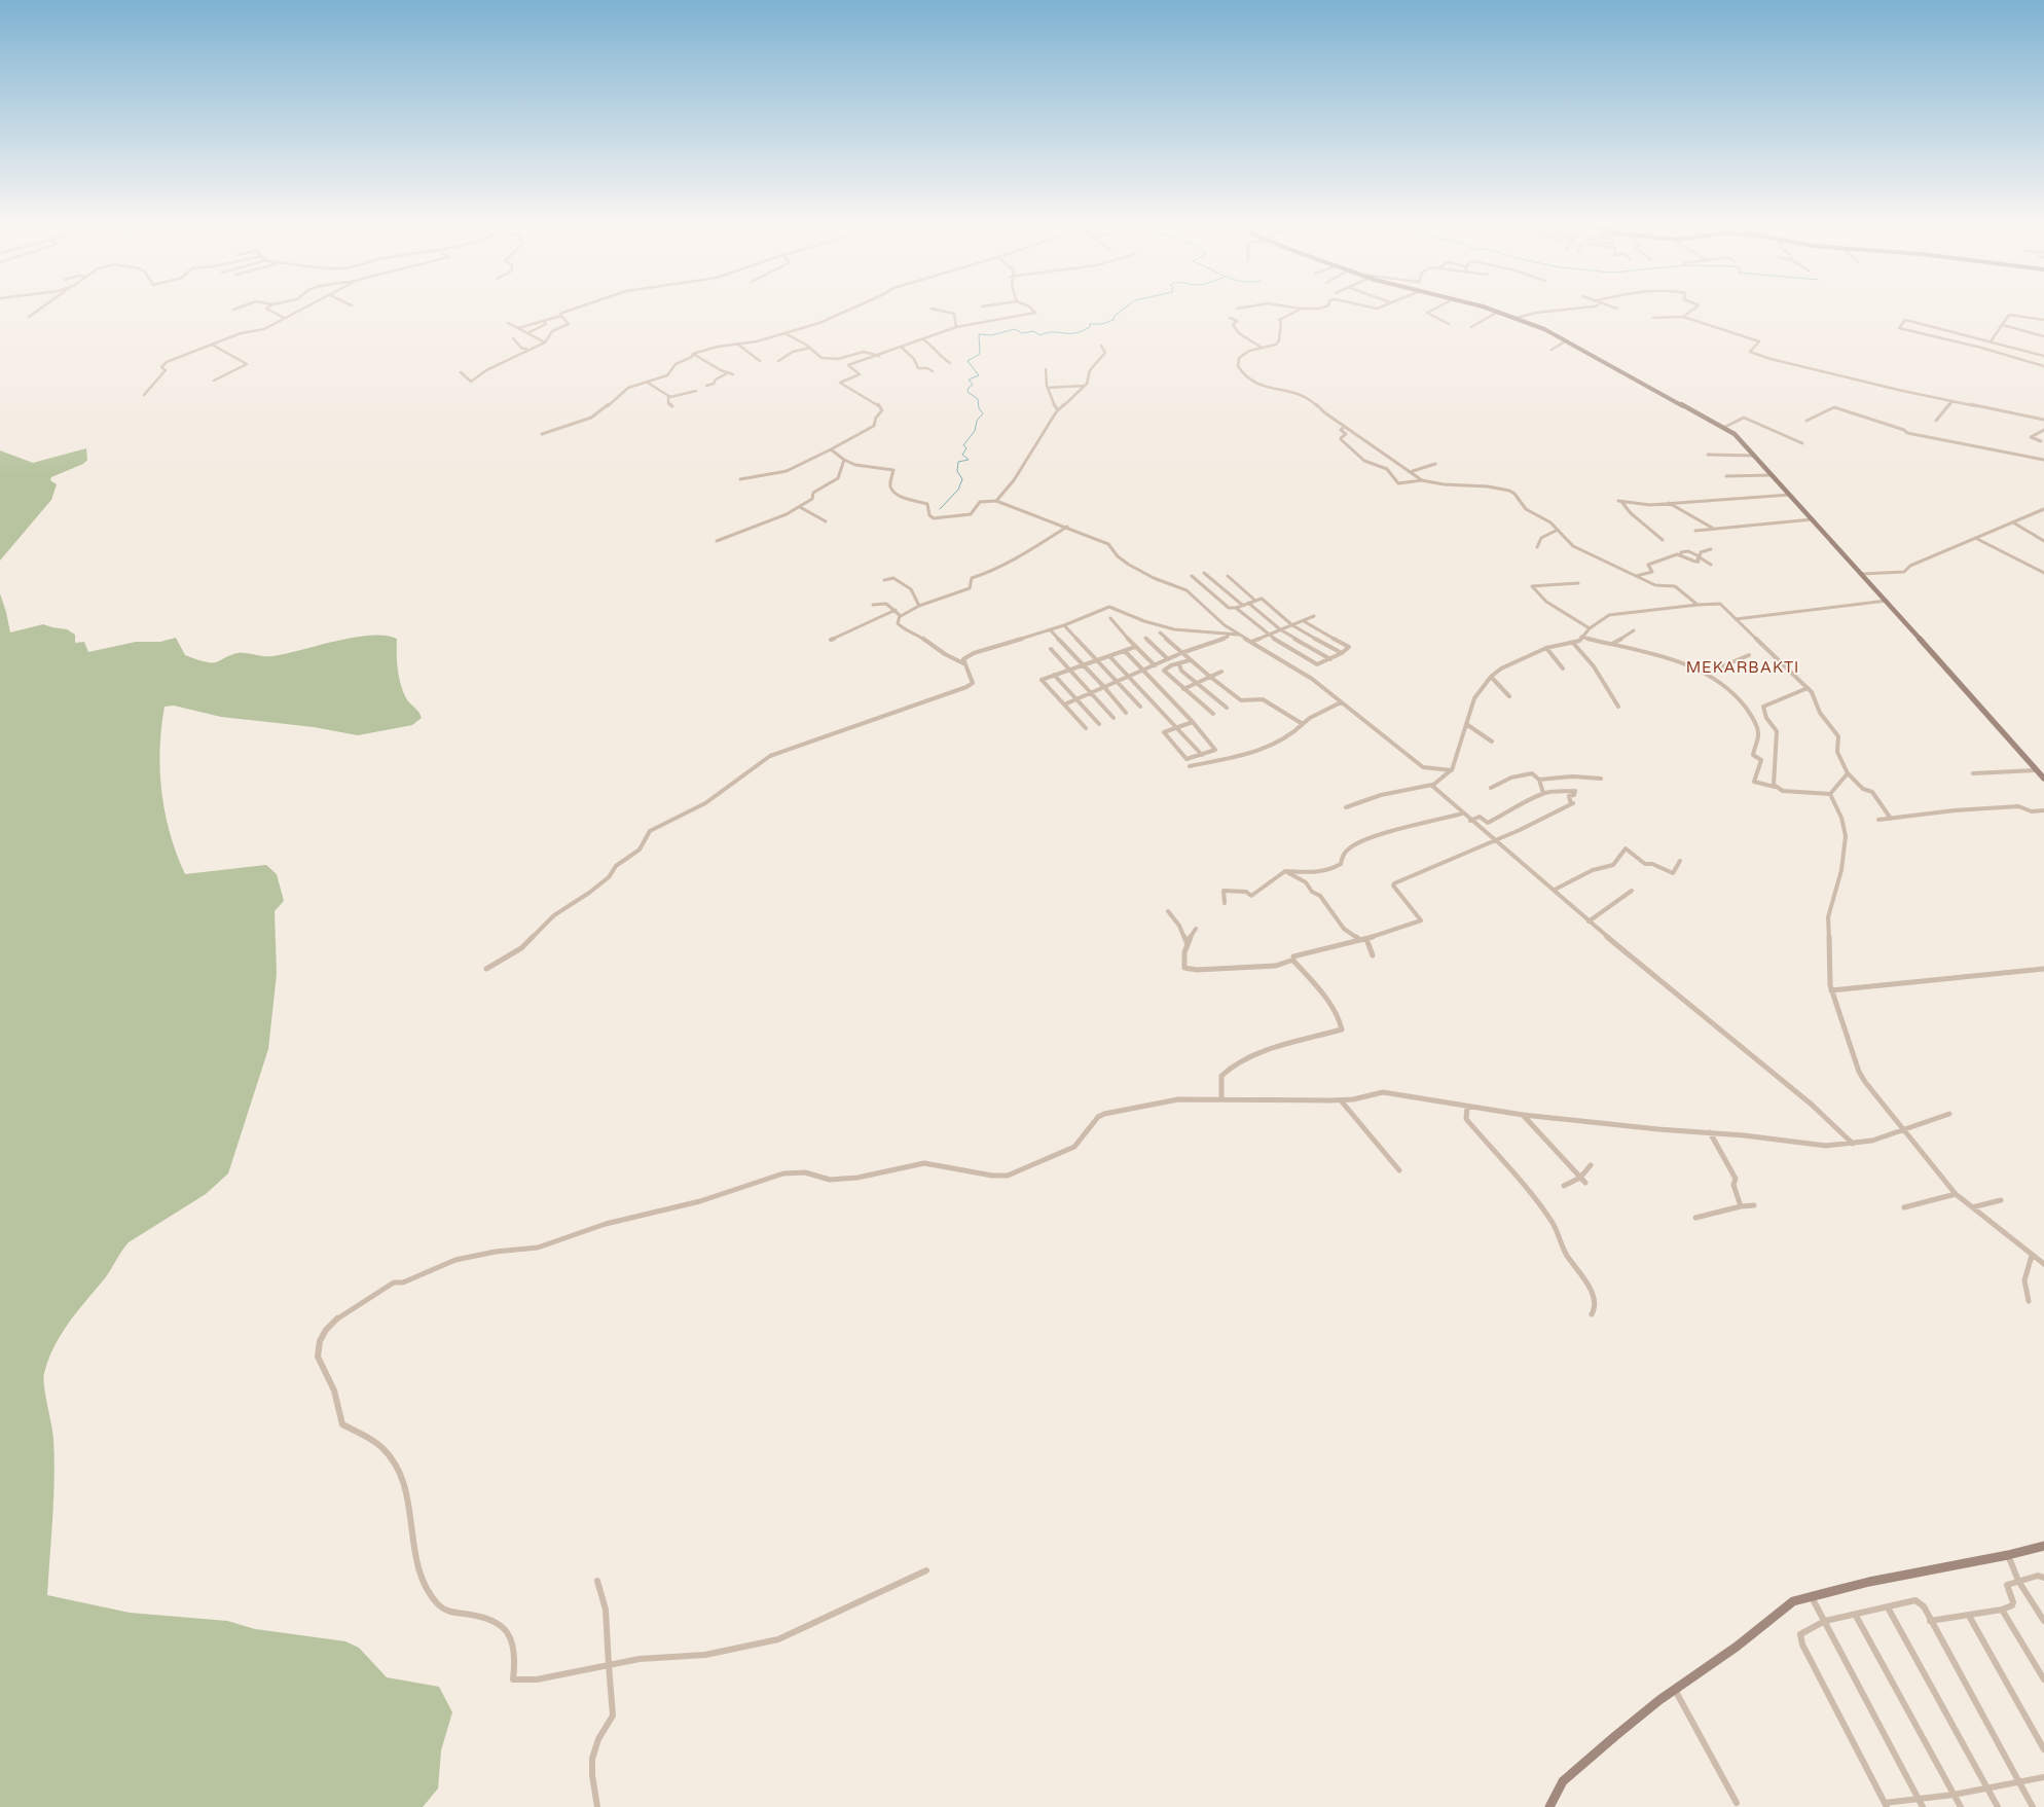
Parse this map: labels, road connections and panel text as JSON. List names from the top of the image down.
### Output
{
  "districts": ["MEKARBAKTI"]
}
